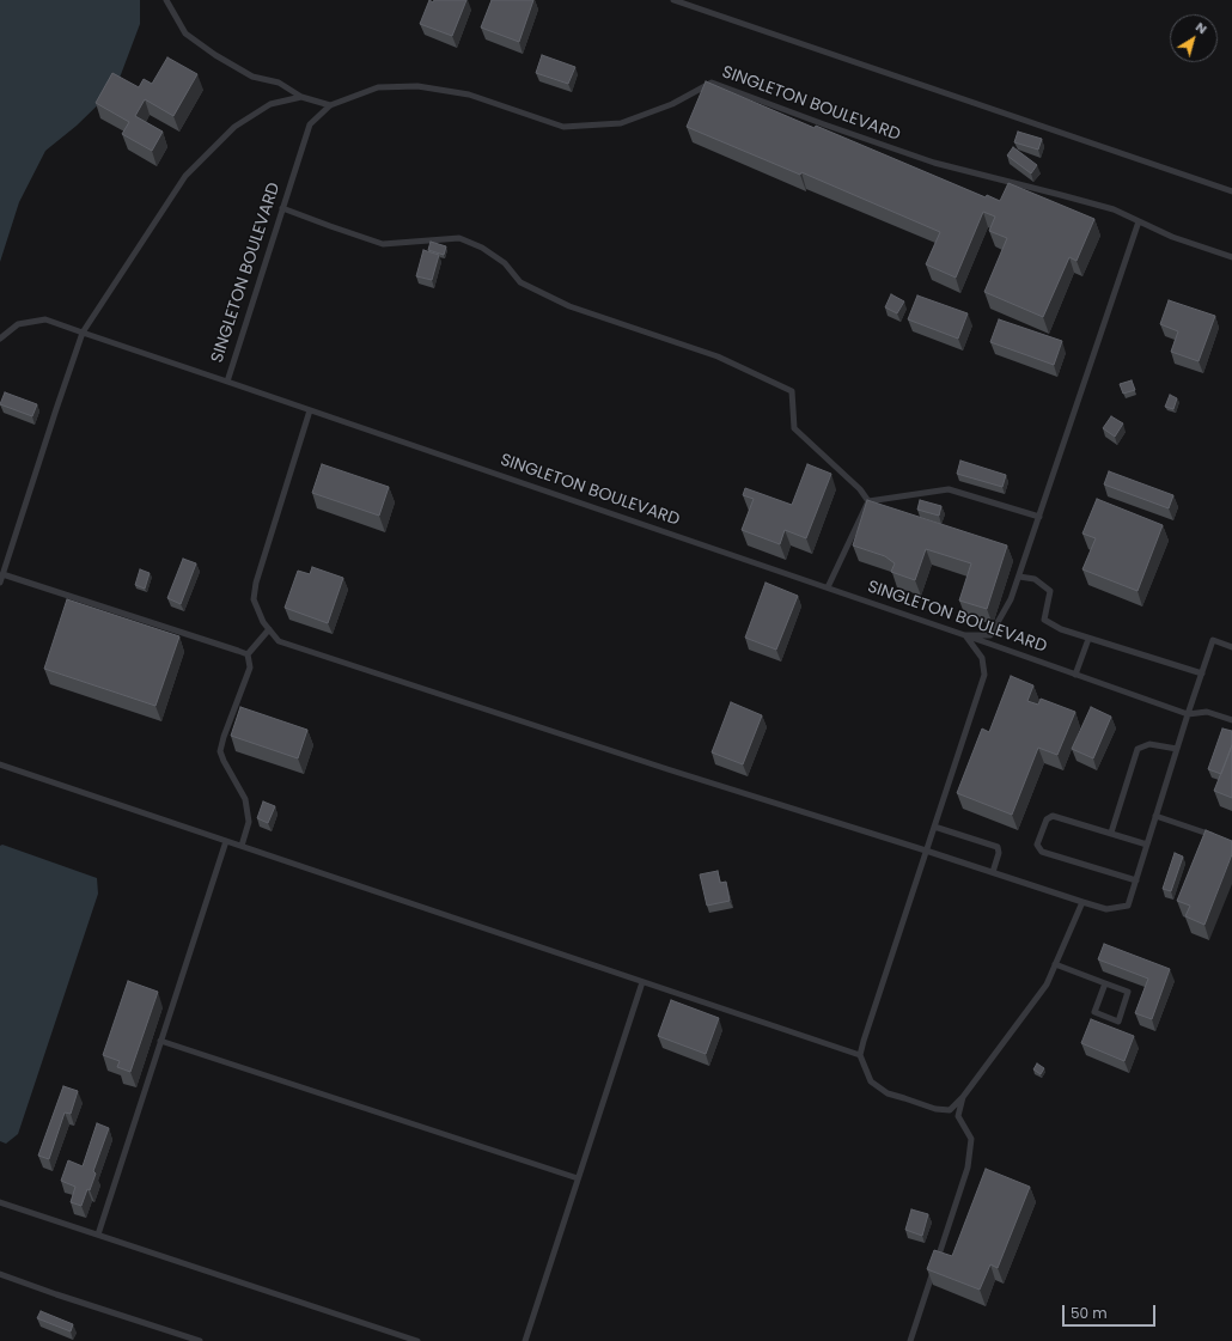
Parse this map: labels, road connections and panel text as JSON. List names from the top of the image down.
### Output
{
  "streets": {
    "lane": ["SINGLETON BOULEVARD"]
  },
  "scale_bar": "50 m",
  "north": "top right"
}
